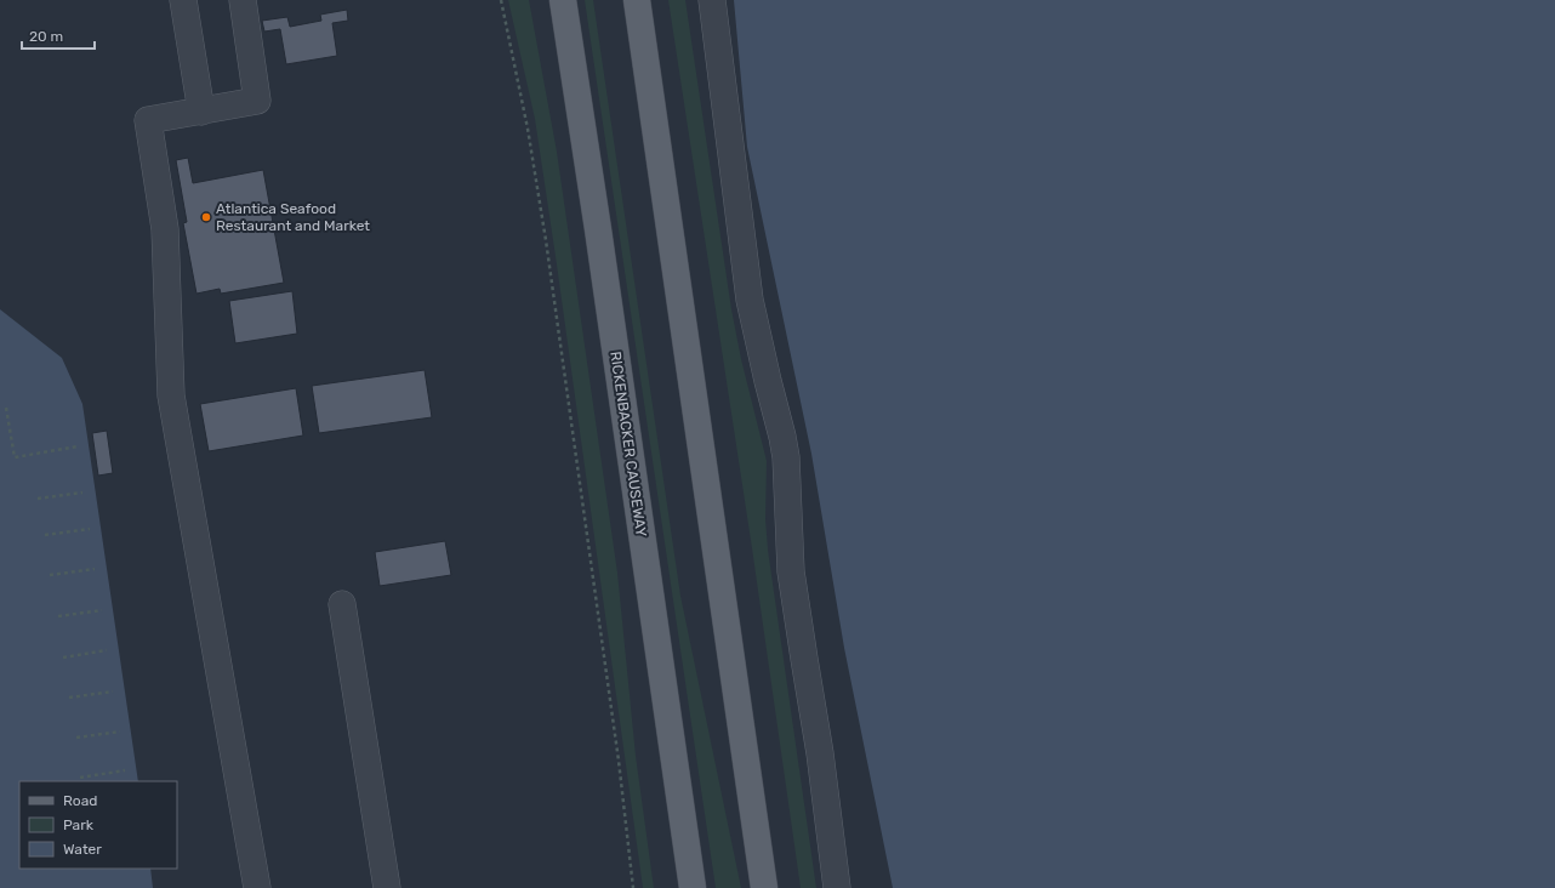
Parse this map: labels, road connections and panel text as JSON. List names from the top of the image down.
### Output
{
  "streets": {
    "main road": ["RICKENBACKER CAUSEWAY"]
  },
  "places": ["Atlantica Seafood Restaurant and Market"],
  "legend": ["Road", "Park", "Water"],
  "scale_bar": "20 m"
}
